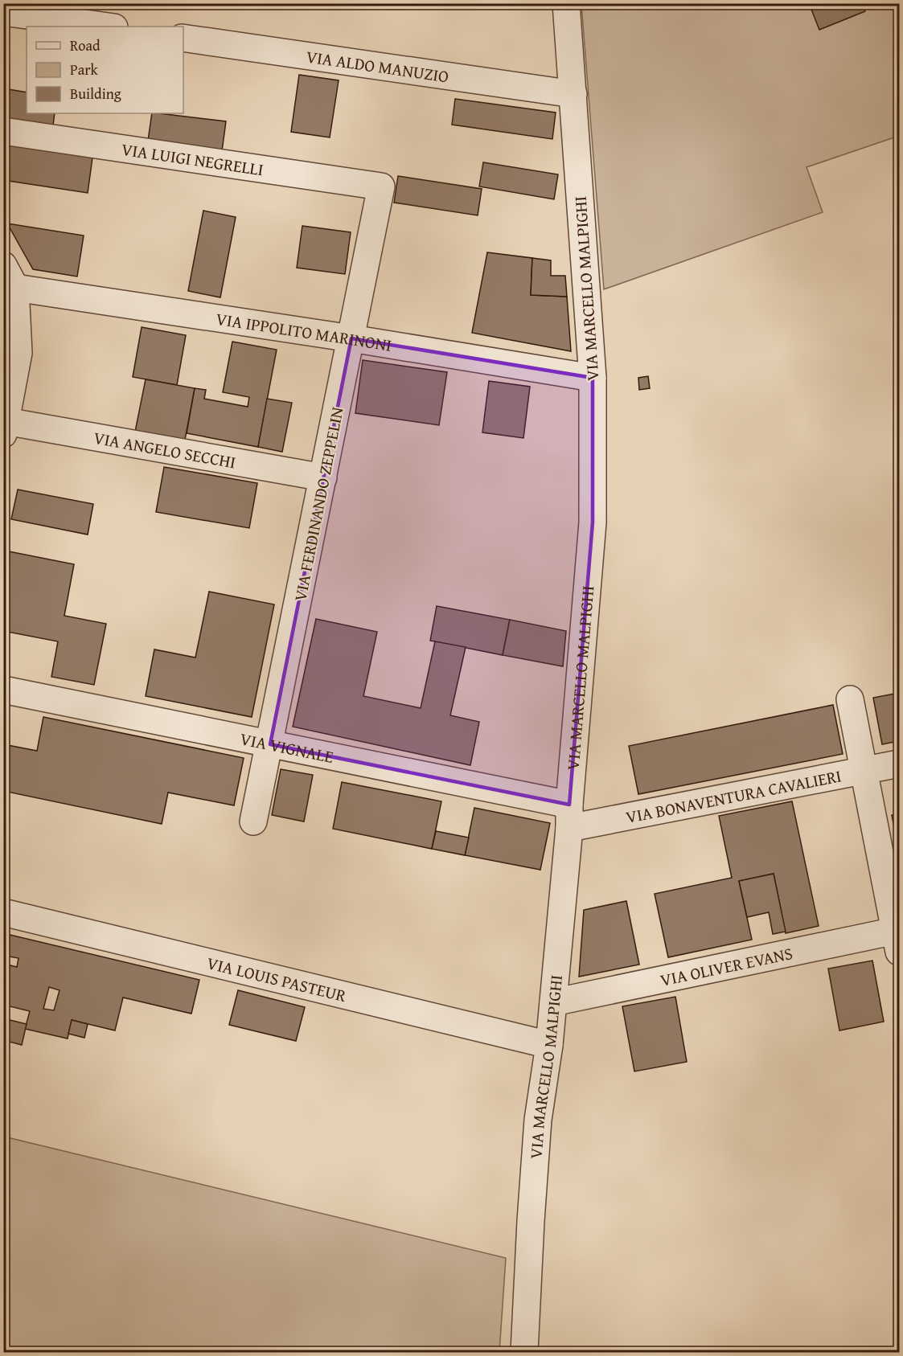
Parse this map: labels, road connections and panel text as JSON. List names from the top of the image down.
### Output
{
  "streets": {
    "street": [
      "VIA ALDO MANUZIO",
      "VIA LUIGI NEGRELLI",
      "VIA MARCELLO MALPIGHI",
      "VIA IPPOLITO MARINONI",
      "VIA ANGELO SECCHI",
      "VIA FERDINANDO ZEPPELIN",
      "VIA VIGNALE",
      "VIA BONAVENTURA CAVALIERI",
      "VIA OLIVER EVANS",
      "VIA LOUIS PASTEUR"
    ]
  },
  "crossings": [
    ["VIA ALDO MANUZIO", "VIA MARCELLO MALPIGHI"],
    ["VIA LUIGI NEGRELLI", "VIA FERDINANDO ZEPPELIN"],
    ["VIA MARCELLO MALPIGHI", "VIA IPPOLITO MARINONI"],
    ["VIA MARCELLO MALPIGHI", "VIA VIGNALE"],
    ["VIA MARCELLO MALPIGHI", "VIA BONAVENTURA CAVALIERI"],
    ["VIA MARCELLO MALPIGHI", "VIA OLIVER EVANS"],
    ["VIA MARCELLO MALPIGHI", "VIA LOUIS PASTEUR"],
    ["VIA IPPOLITO MARINONI", "VIA FERDINANDO ZEPPELIN"],
    ["VIA ANGELO SECCHI", "VIA FERDINANDO ZEPPELIN"],
    ["VIA FERDINANDO ZEPPELIN", "VIA VIGNALE"],
    ["VIA VIGNALE", "VIA BONAVENTURA CAVALIERI"]
  ],
  "legend": ["Road", "Park", "Building"]
}
